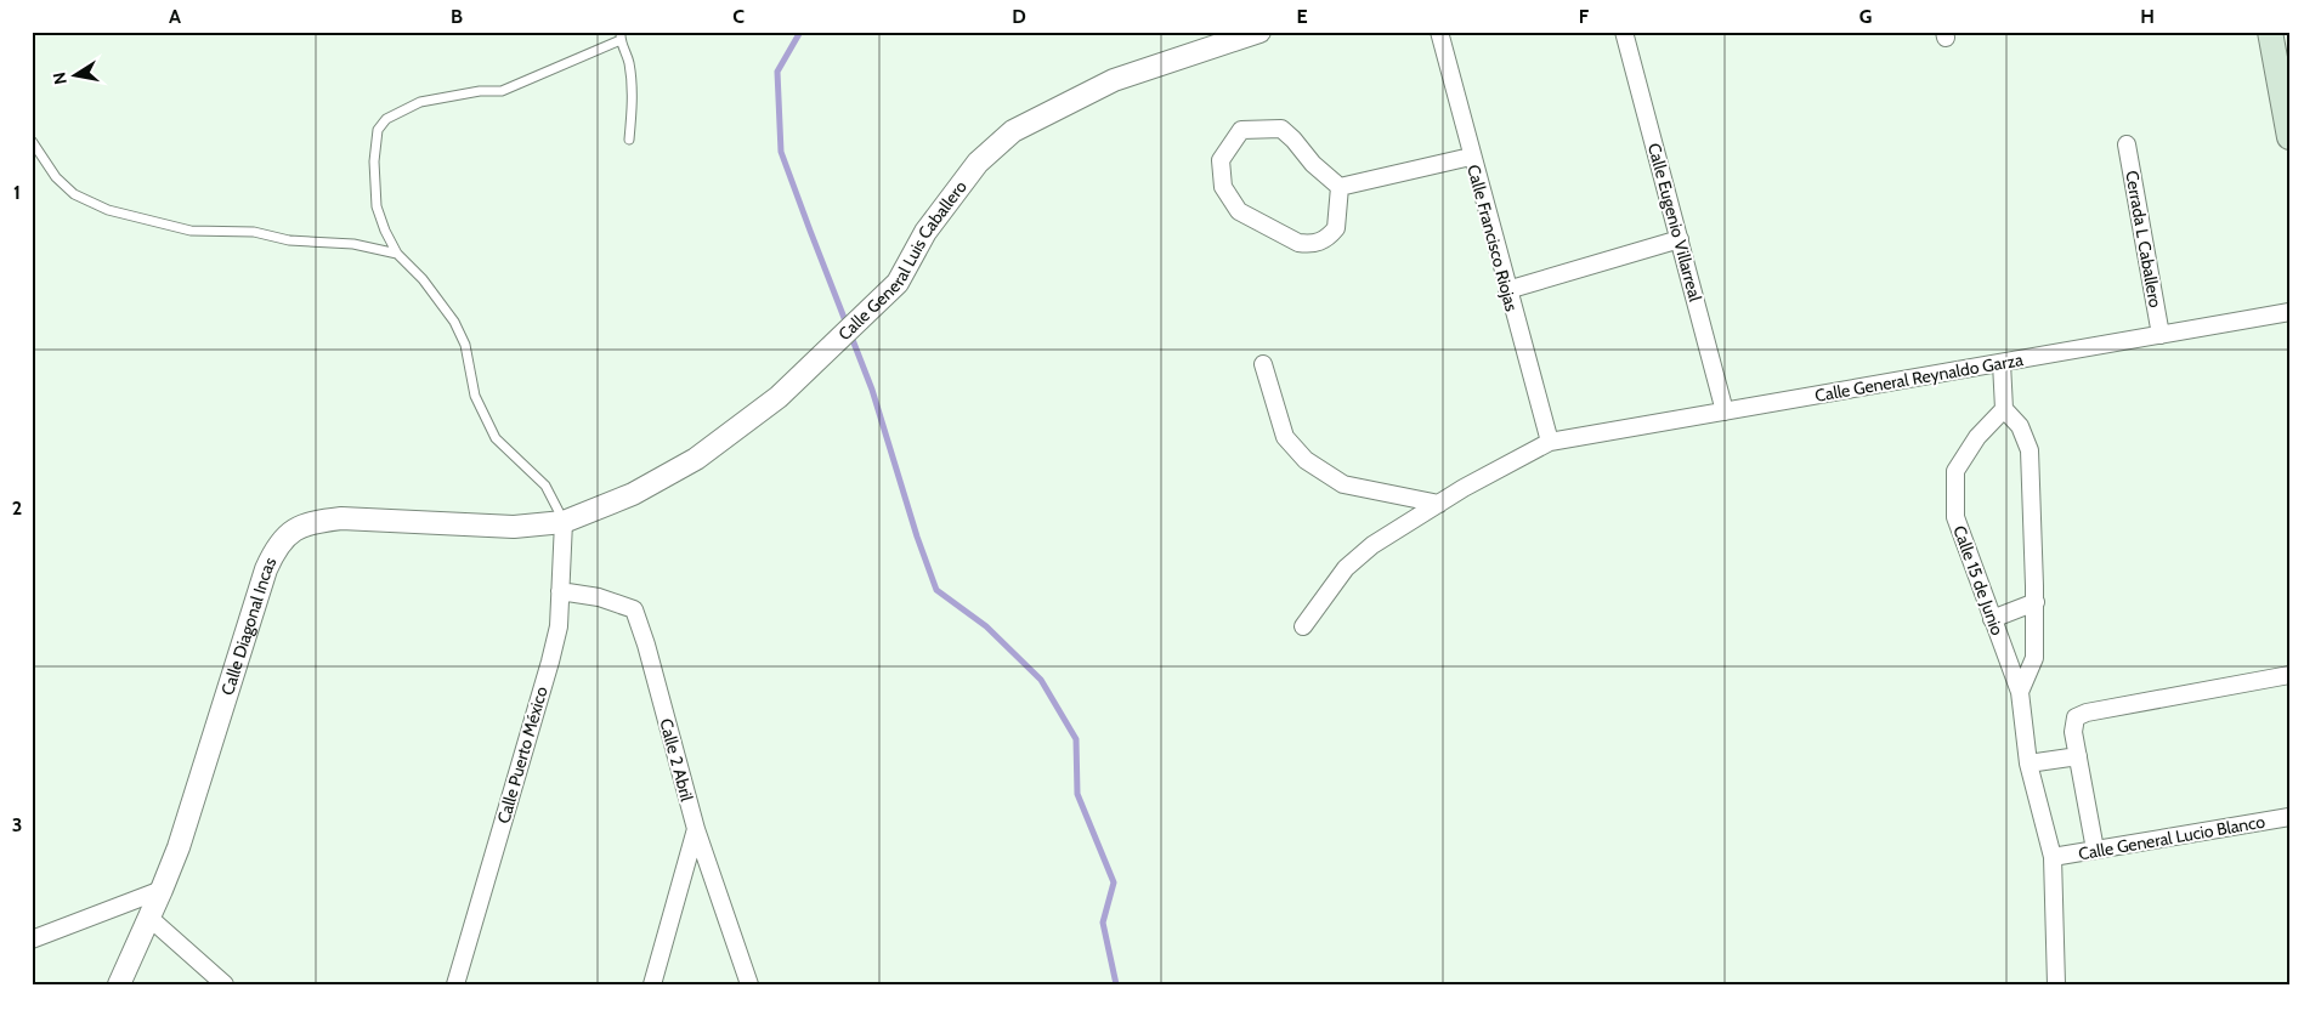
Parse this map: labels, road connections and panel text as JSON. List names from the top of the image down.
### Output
{
  "streets": {
    "street": [
      "Calle Eugenio Villarreal",
      "Calle Francisco Riojas",
      "Cerrada L Caballero",
      "Calle General Luis Caballero",
      "Calle General Reynaldo Garza",
      "Calle 15 de Junio",
      "Calle Diagonal Incas",
      "Calle Puerto México",
      "Calle 2 Abril",
      "Calle General Lucio Blanco"
    ]
  },
  "crossings": [
    ["Calle Eugenio Villarreal", "Calle General Reynaldo Garza"],
    ["Calle Francisco Riojas", "Calle General Reynaldo Garza"],
    ["Cerrada L Caballero", "Calle General Reynaldo Garza"],
    ["Calle General Luis Caballero", "Calle Diagonal Incas"],
    ["Calle General Luis Caballero", "Calle Puerto México"],
    ["Calle 15 de Junio", "Calle General Lucio Blanco"],
    ["Calle Diagonal Incas", "Calle Puerto México"],
    ["Calle Puerto México", "Calle 2 Abril"]
  ],
  "north": "left",
  "grid": {
    "columns": [
      "A",
      "B",
      "C",
      "D",
      "E",
      "F",
      "G",
      "H"
    ],
    "rows": ["1", "2", "3"]
  }
}
